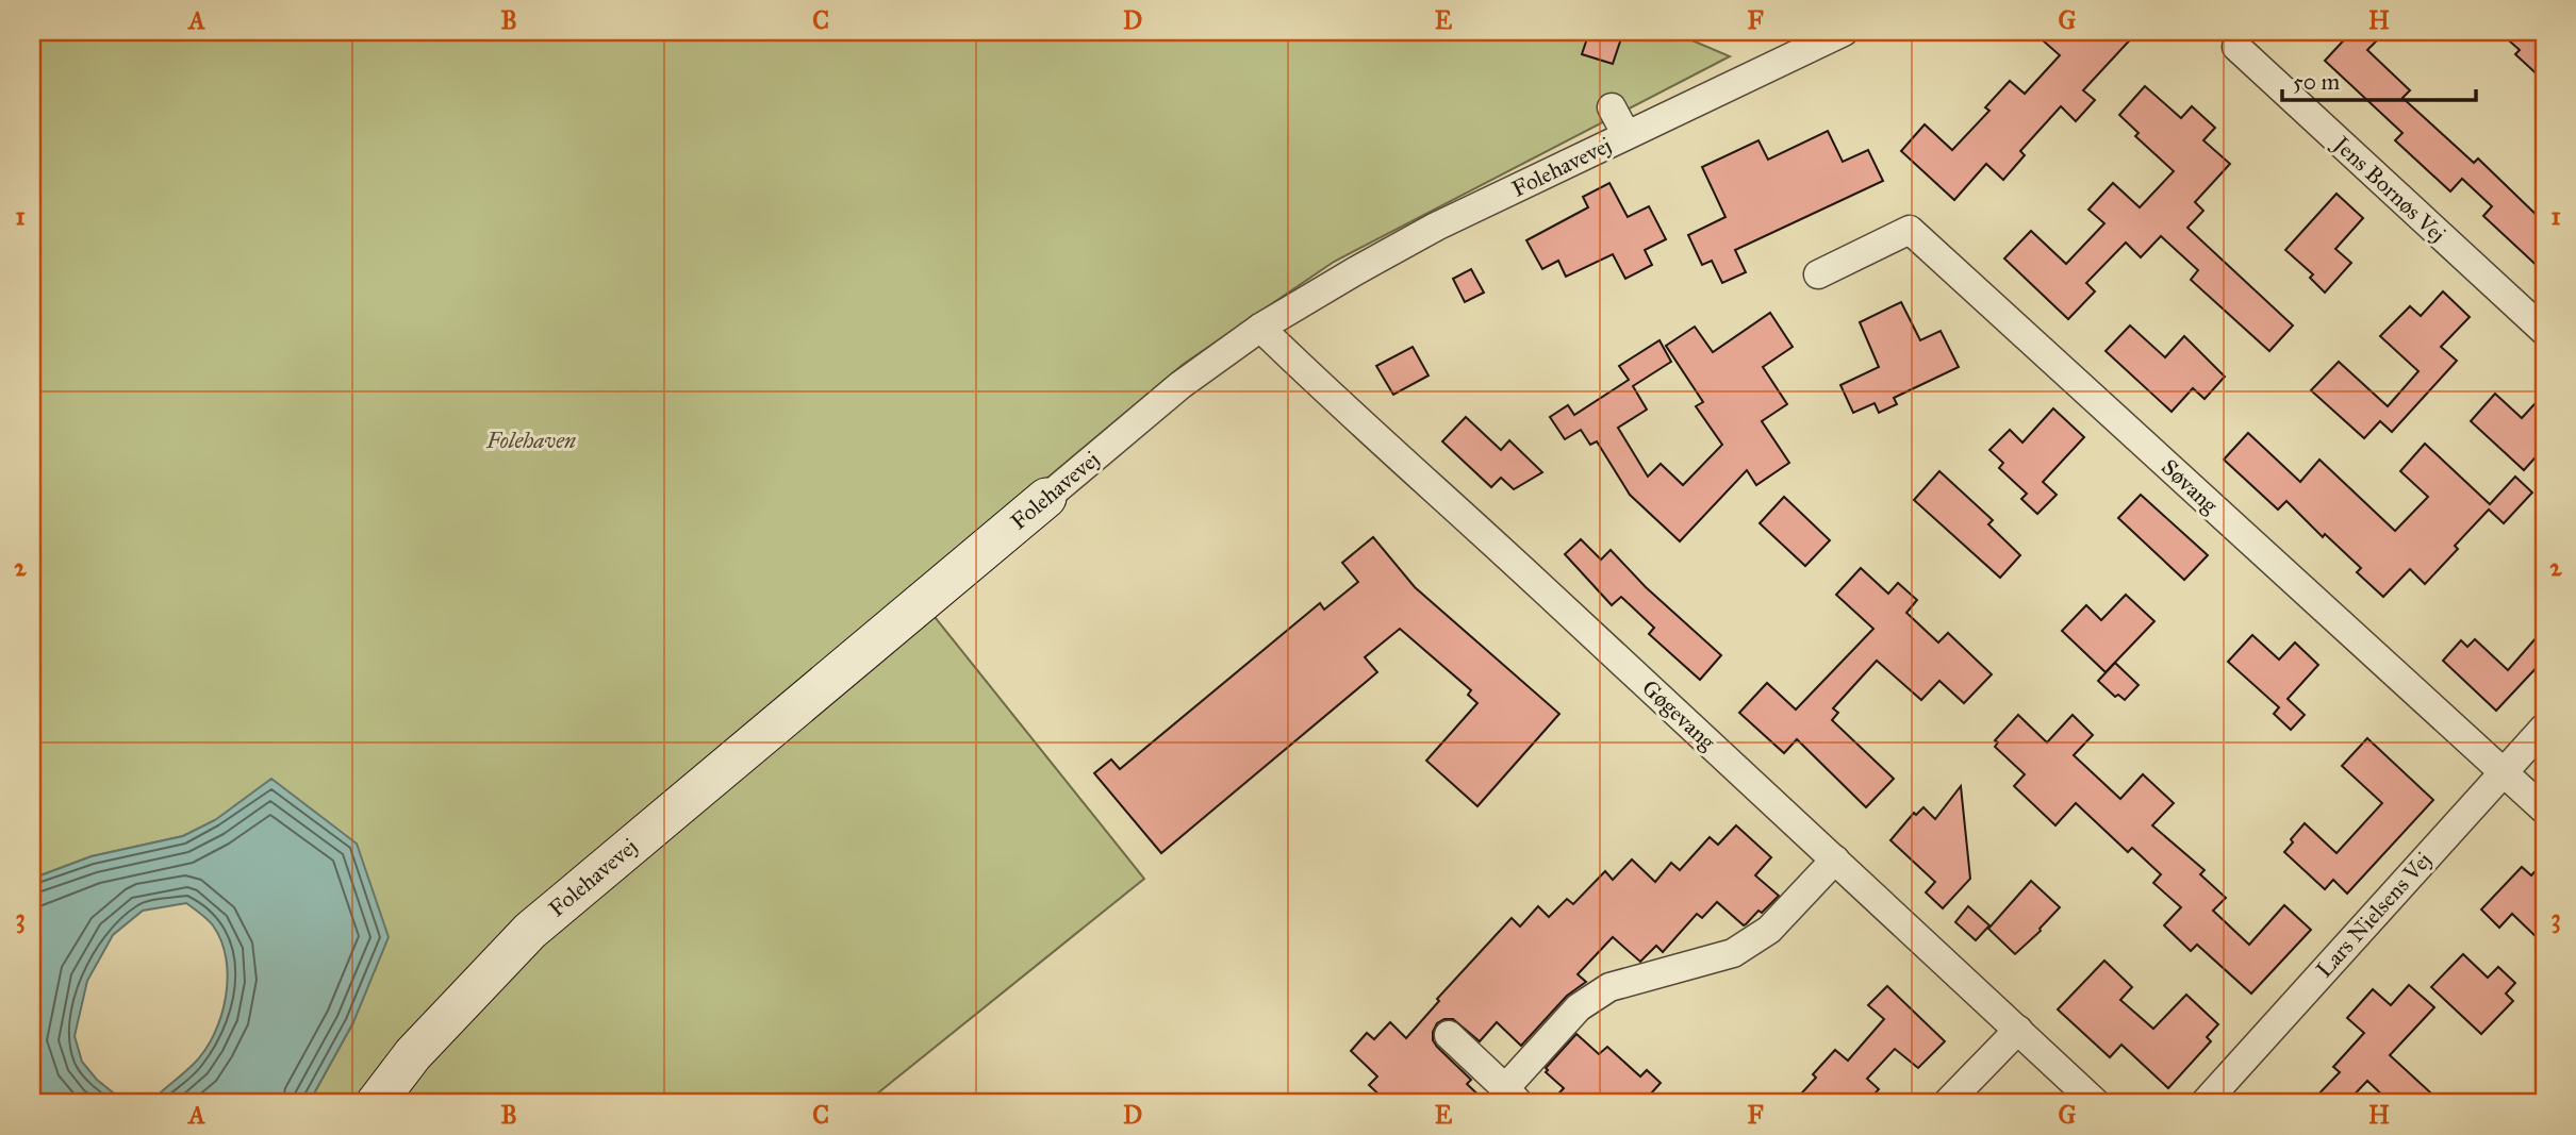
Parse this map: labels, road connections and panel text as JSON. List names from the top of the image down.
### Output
{
  "streets": {
    "street": [
      "Folehavevej",
      "Jens Bornøs Vej",
      "Søvang",
      "Gøgevang",
      "Lars Nielsens Vej"
    ]
  },
  "crossings": [
    ["Folehavevej", "Gøgevang"],
    ["Søvang", "Lars Nielsens Vej"]
  ],
  "parks": ["Folehaven"],
  "scale_bar": "50 m",
  "grid": {
    "columns": [
      "A",
      "B",
      "C",
      "D",
      "E",
      "F",
      "G",
      "H"
    ],
    "rows": ["1", "2", "3"]
  }
}
